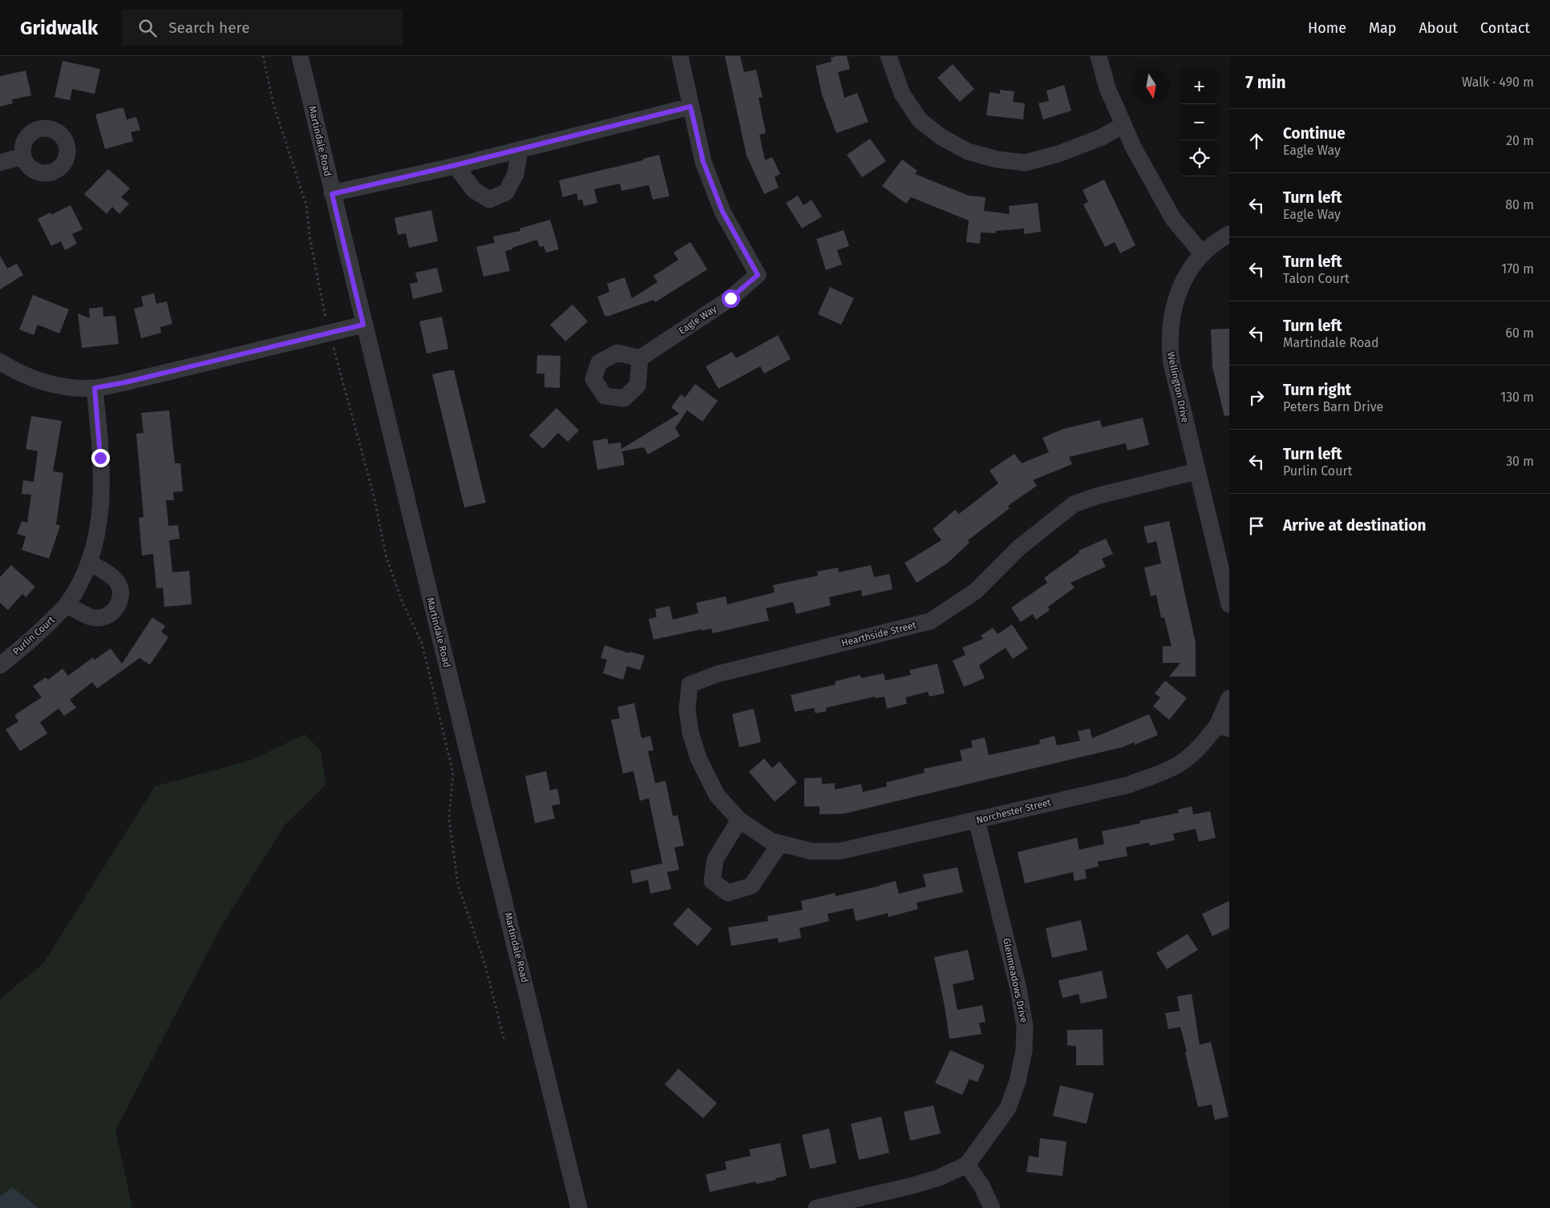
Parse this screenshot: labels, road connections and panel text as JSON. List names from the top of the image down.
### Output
{
  "streets": {
    "street": [
      "Martindale Road",
      "Eagle Way",
      "Wellington Drive",
      "Hearthside Street",
      "Purlin Court",
      "Norchester Street",
      "Glenmeadows Drive"
    ]
  },
  "crossings": [
    ["Wellington Drive", "Hearthside Street"],
    ["Hearthside Street", "Norchester Street"],
    ["Norchester Street", "Glenmeadows Drive"]
  ],
  "north": "bottom",
  "page": {
    "header": "Gridwalk",
    "search": "Search here",
    "nav": [
      "Home",
      "Map",
      "About",
      "Contact"
    ],
    "heading": ["7 min", "Walk · 490 m"],
    "map_buttons": ["+", "−"],
    "list": [
      ["Continue", "Eagle Way", "20 m"],
      ["Turn left", "Eagle Way", "80 m"],
      ["Turn left", "Talon Court", "170 m"],
      ["Turn left", "Martindale Road", "60 m"],
      ["Turn right", "Peters Barn Drive", "130 m"],
      ["Turn left", "Purlin Court", "30 m"],
      "Arrive at destination"
    ]
  }
}
